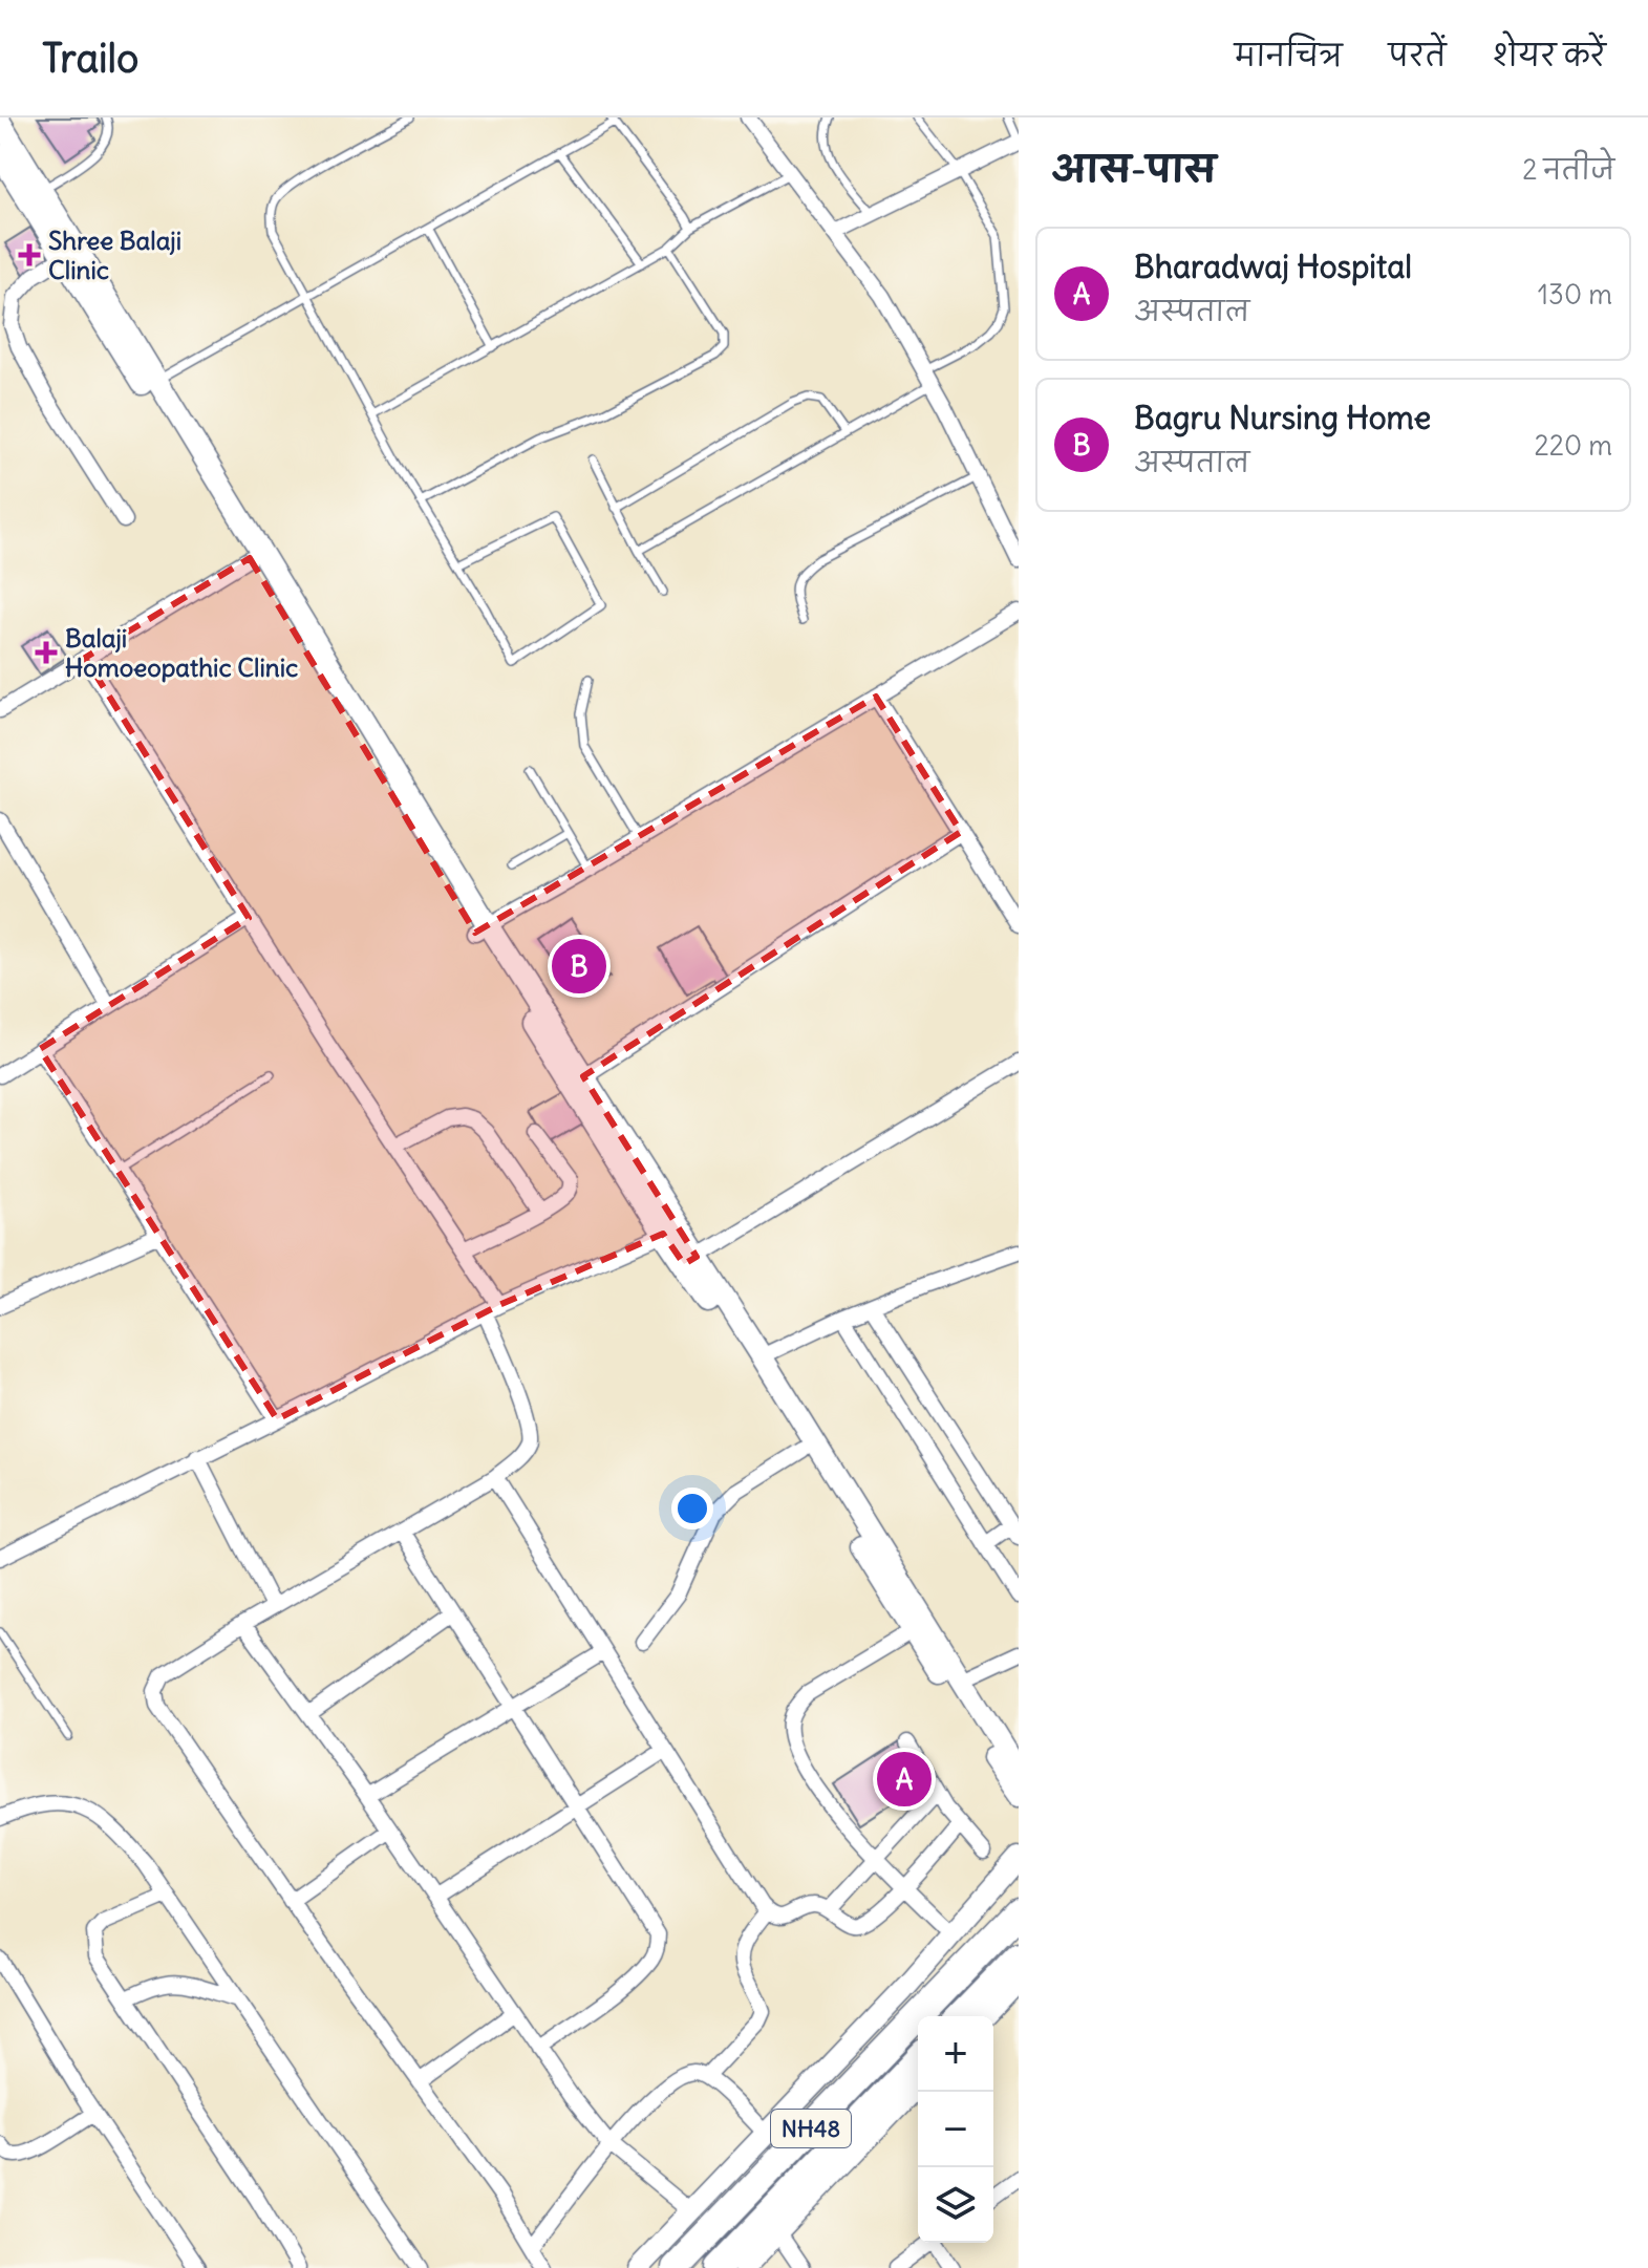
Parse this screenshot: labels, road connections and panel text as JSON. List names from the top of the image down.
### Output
{
  "streets": {
    "highway": ["NH48"]
  },
  "places": {
    "health": ["Shree Balaji Clinic", "Balaji Homoeopathic Clinic"]
  },
  "page": {
    "header": "Trailo",
    "nav": ["मानचित्र", "परतें", "शेयर करें"],
    "heading": ["आस-पास", "2 नतीजे"],
    "list": [
      {
        "mark": "A",
        "name": "Bharadwaj Hospital",
        "note": "अस्पताल",
        "value": "130 m"
      },
      {
        "mark": "B",
        "name": "Bagru Nursing Home",
        "note": "अस्पताल",
        "value": "220 m"
      }
    ],
    "pins": ["B", "A"],
    "map_buttons": ["+", "−"]
  }
}
